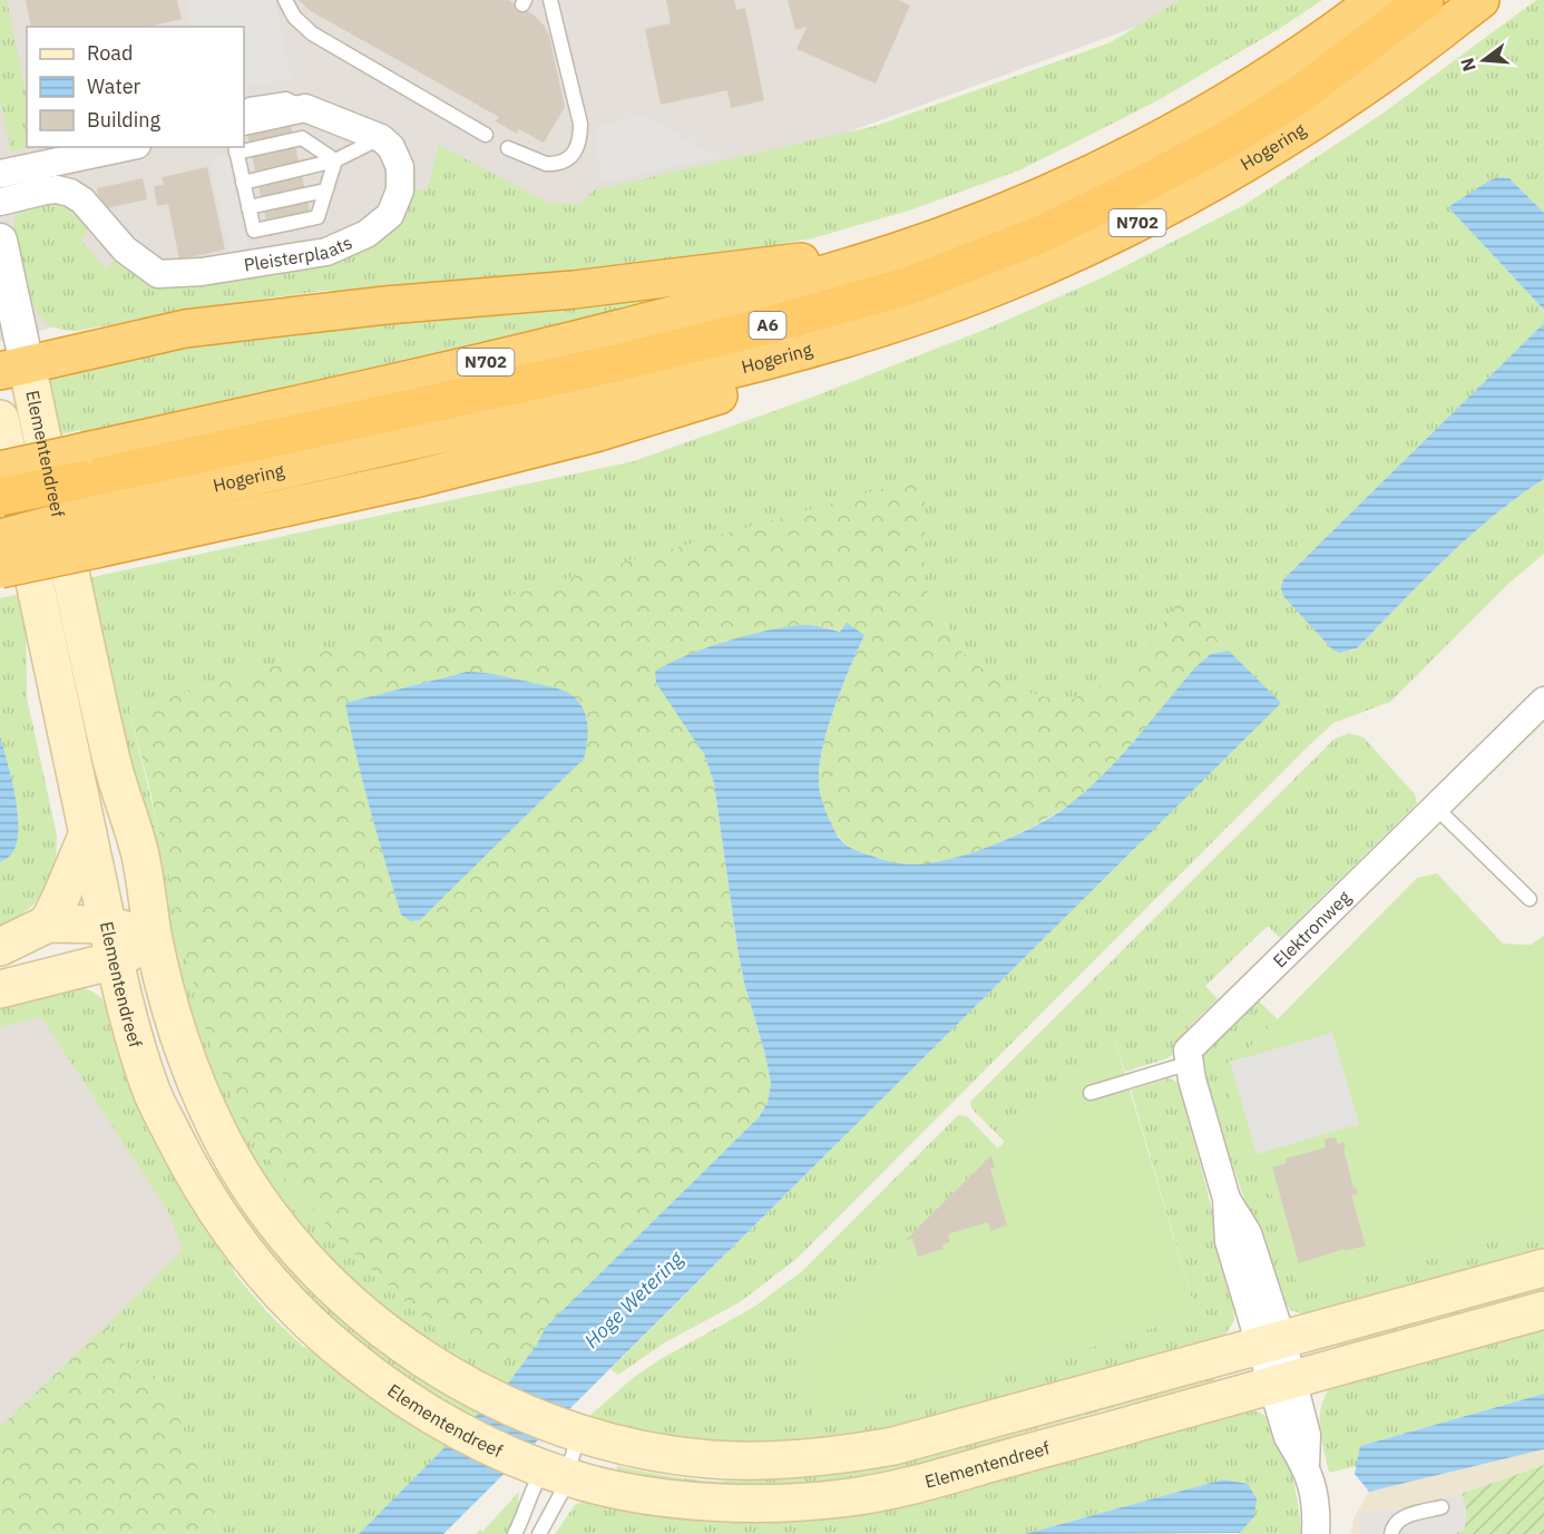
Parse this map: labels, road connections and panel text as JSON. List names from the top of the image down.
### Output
{
  "streets": {
    "highway": ["Hogering", "N702", "A6"],
    "main road": ["Elementendreef"],
    "street": ["Pleisterplaats", "Elektronweg"]
  },
  "crossings": [
    ["Hogering", "N702"],
    ["Hogering", "A6"],
    ["N702", "A6"],
    ["N702", "Elementendreef"]
  ],
  "water": ["Hoge Wetering"],
  "legend": ["Road", "Water", "Building"],
  "north": "left"
}
